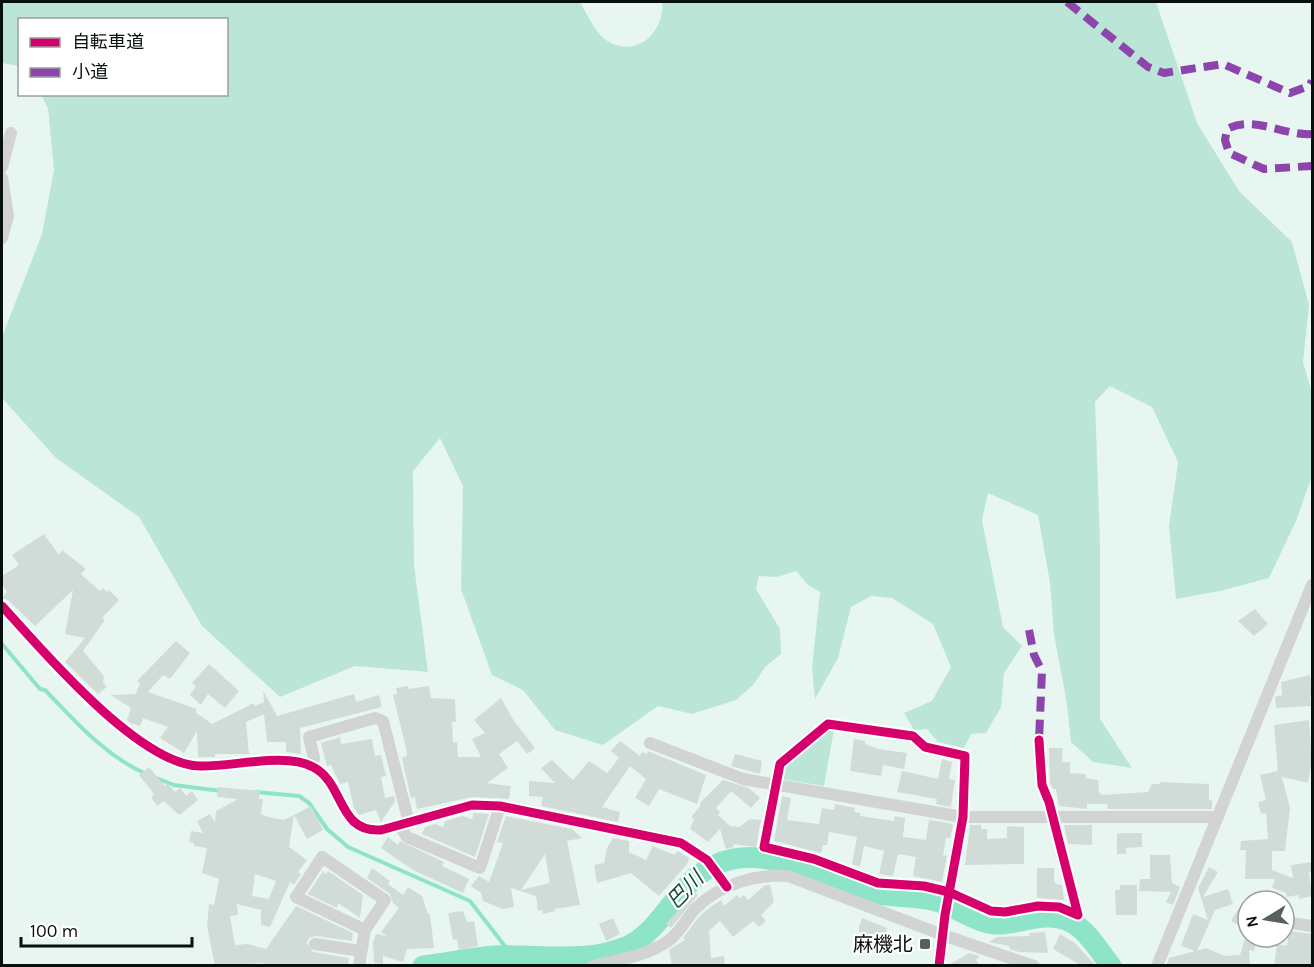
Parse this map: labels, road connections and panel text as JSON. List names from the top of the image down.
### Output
{
  "water": ["巴川"],
  "places": {
    "transit": ["麻機北"]
  },
  "legend": ["自転車道", "小道"],
  "scale_bar": "100 m",
  "north": "left"
}
